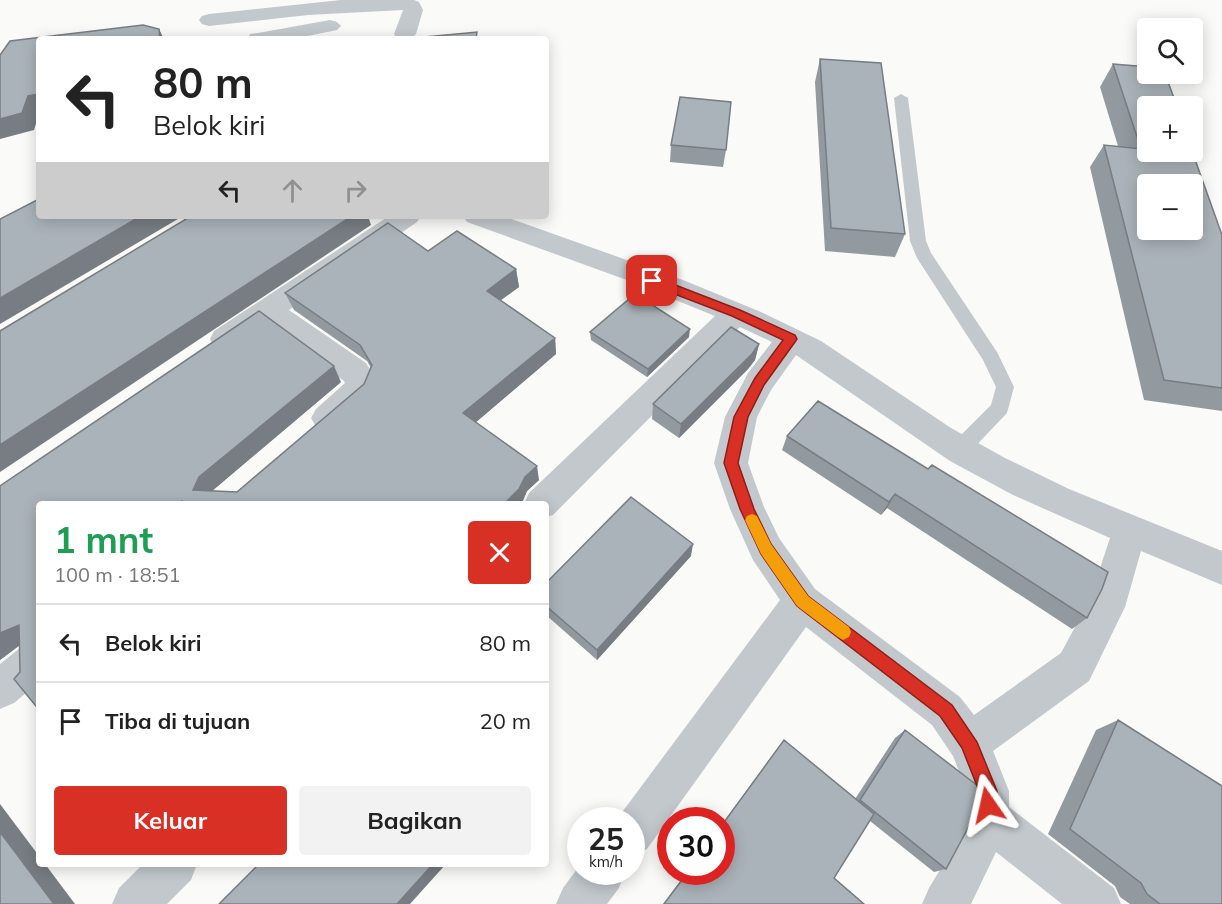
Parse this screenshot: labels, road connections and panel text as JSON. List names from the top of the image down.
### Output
{
  "page": {
    "map_buttons": ["+", "−"],
    "turn": ["80 m", "Belok kiri"],
    "heading": ["1 mnt", "100 m · 18:51"],
    "list": [
      {
        "name": "Belok kiri",
        "value": "80 m"
      },
      {
        "name": "Tiba di tujuan",
        "value": "20 m"
      }
    ],
    "buttons": ["Keluar", "Bagikan"],
    "speed": "25 km/h",
    "limit": "30"
  }
}
